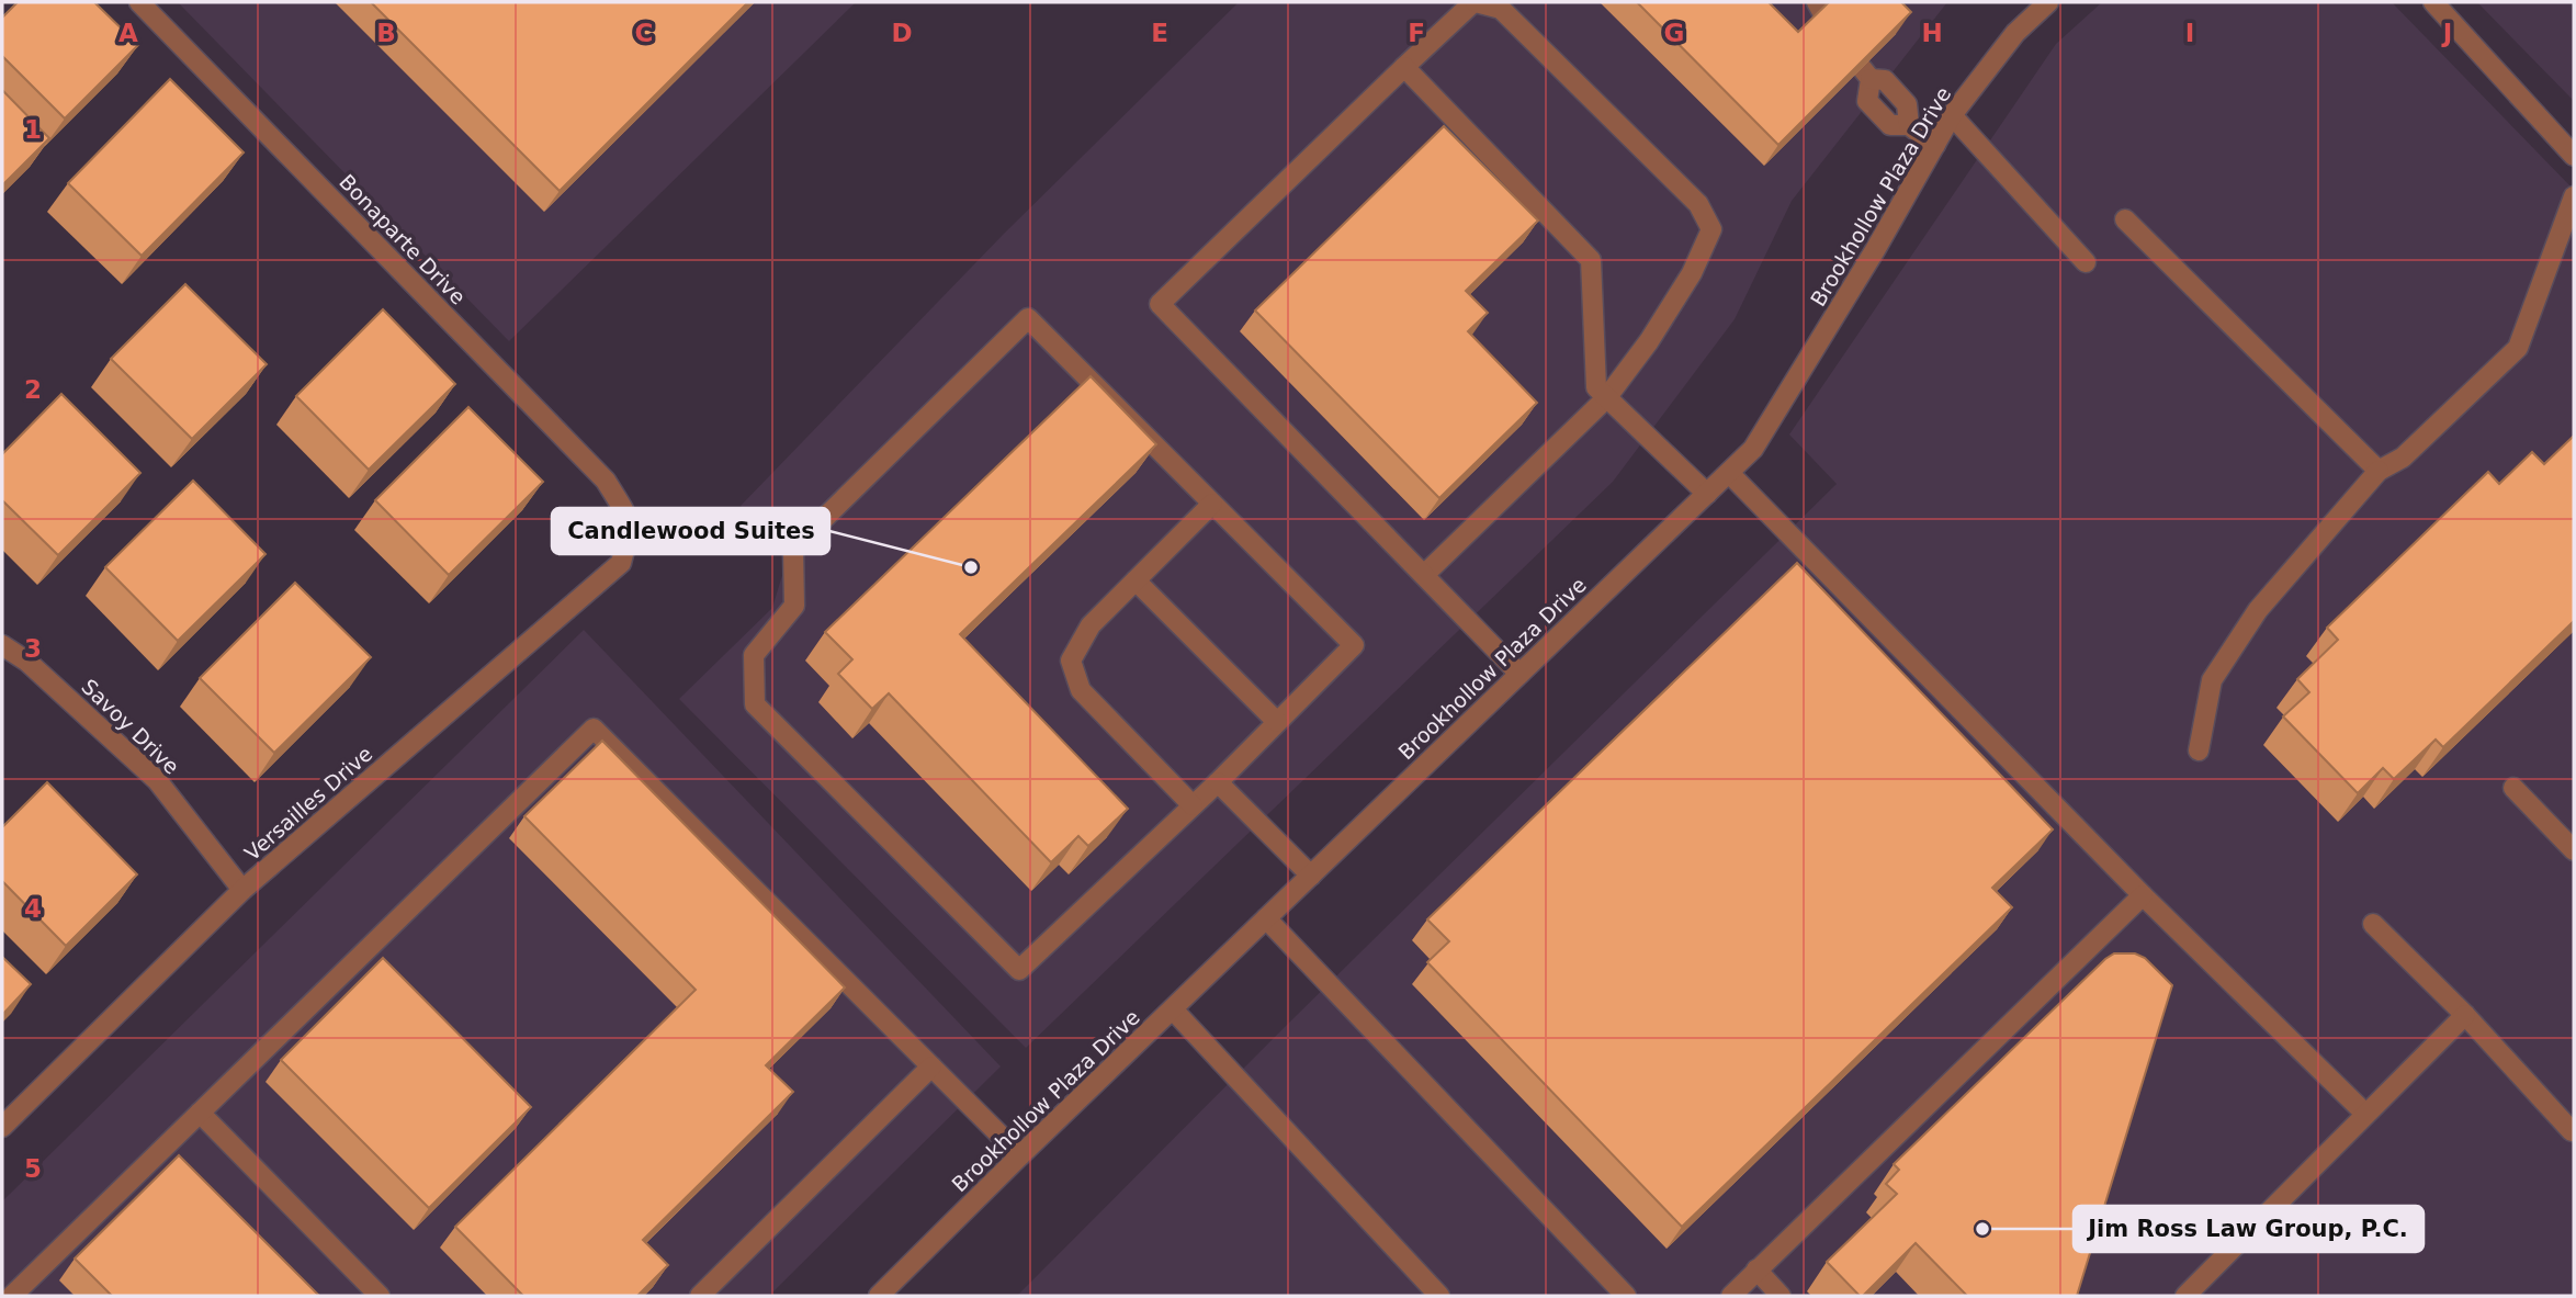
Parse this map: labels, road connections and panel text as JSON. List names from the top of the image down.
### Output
{
  "streets": {
    "street": [
      "Brookhollow Plaza Drive",
      "Bonaparte Drive",
      "Savoy Drive",
      "Versailles Drive"
    ]
  },
  "crossings": [
    ["Bonaparte Drive", "Versailles Drive"],
    ["Savoy Drive", "Versailles Drive"]
  ],
  "places": ["Candlewood Suites", "Jim Ross Law Group, P.C."],
  "grid": {
    "columns": [
      "A",
      "B",
      "C",
      "D",
      "E",
      "F",
      "G",
      "H",
      "I",
      "J"
    ],
    "rows": [
      "1",
      "2",
      "3",
      "4",
      "5"
    ]
  }
}
